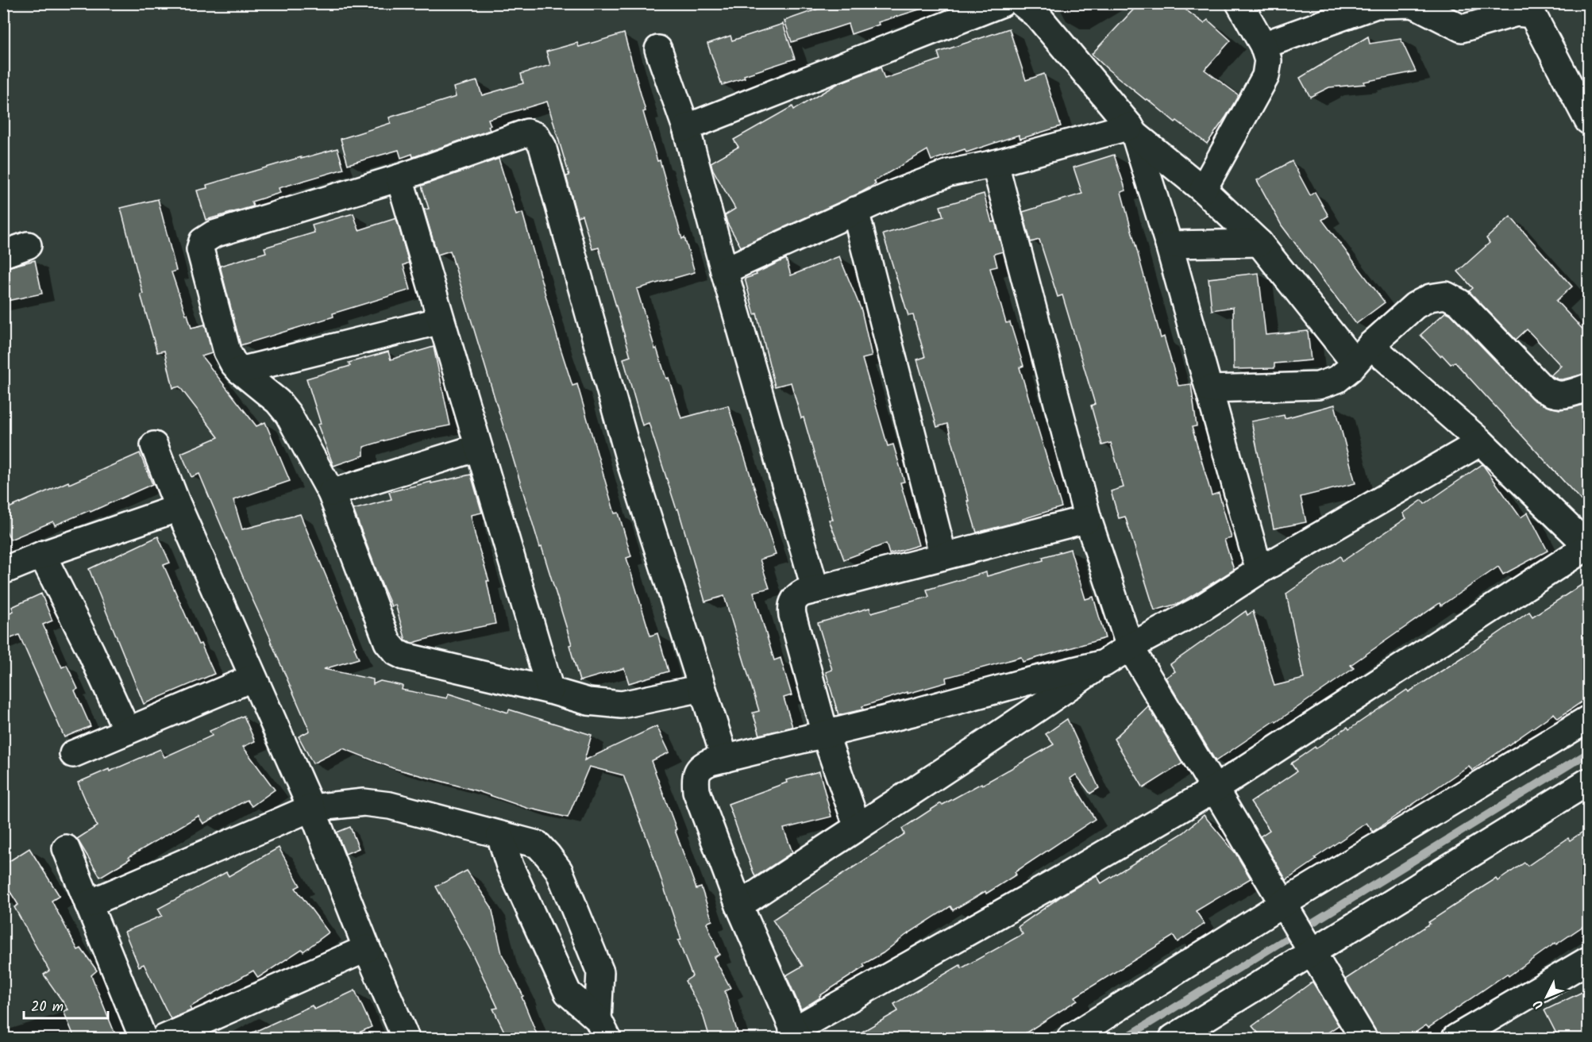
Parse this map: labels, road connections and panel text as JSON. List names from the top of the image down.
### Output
{
  "scale_bar": "20 m",
  "north": "bottom left"
}
